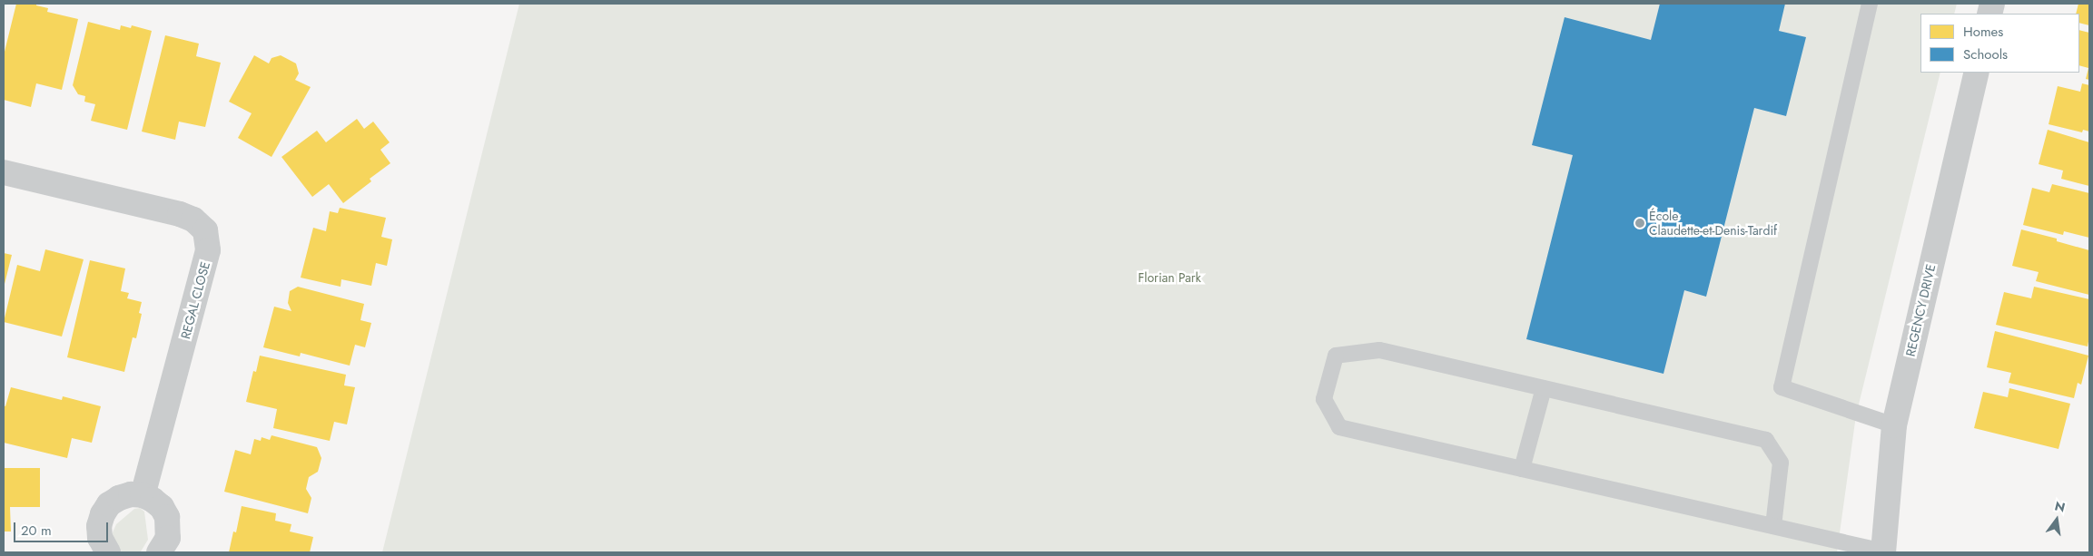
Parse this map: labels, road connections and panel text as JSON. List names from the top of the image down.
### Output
{
  "streets": {
    "street": ["REGAL CLOSE", "REGENCY DRIVE"]
  },
  "parks": ["Florian Park"],
  "places": ["École Claudette-et-Denis-Tardif"],
  "legend": ["Homes", "Schools"],
  "scale_bar": "20 m",
  "north": "top"
}
